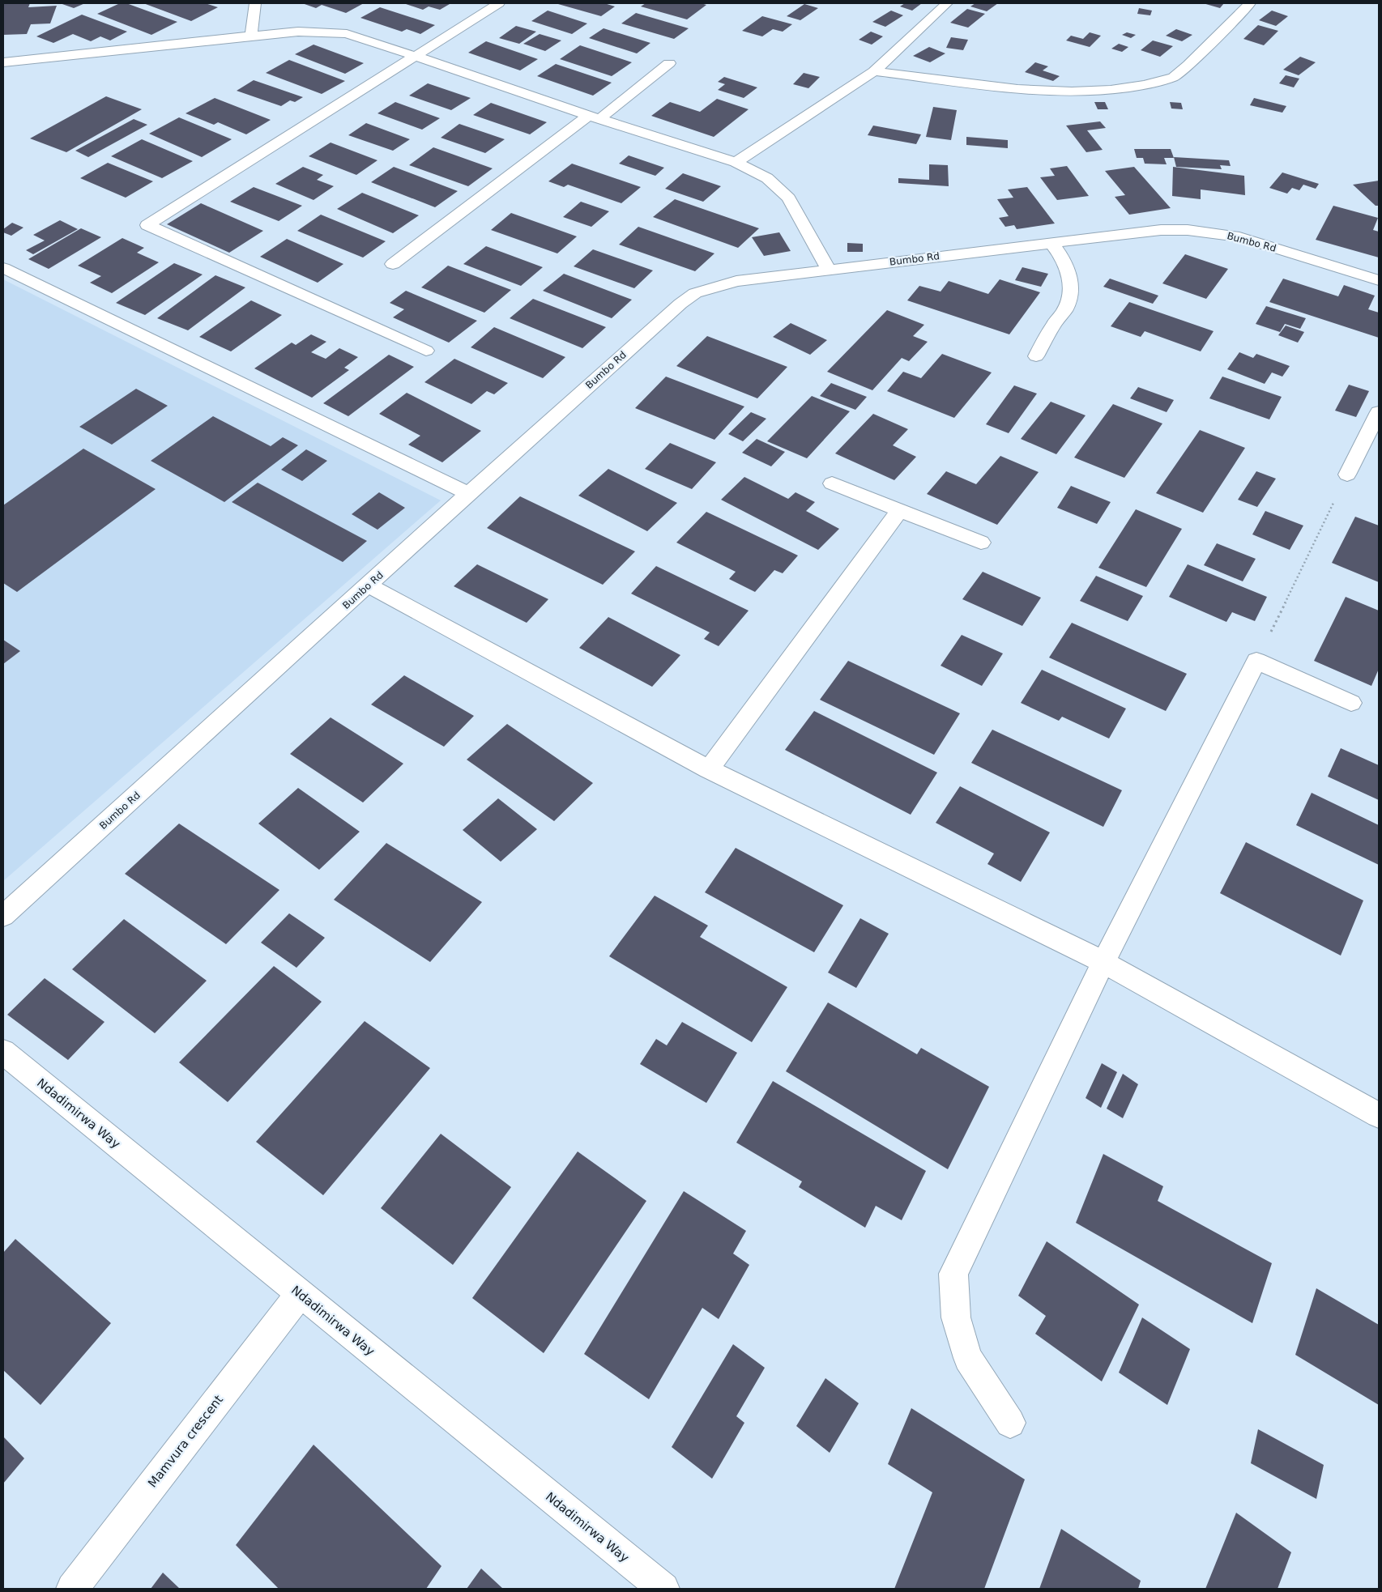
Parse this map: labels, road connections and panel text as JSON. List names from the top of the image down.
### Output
{
  "streets": {
    "street": ["Bumbo Rd", "Ndadimirwa Way", "Mamvura crescent"]
  },
  "crossings": [
    ["Ndadimirwa Way", "Mamvura crescent"]
  ]
}
